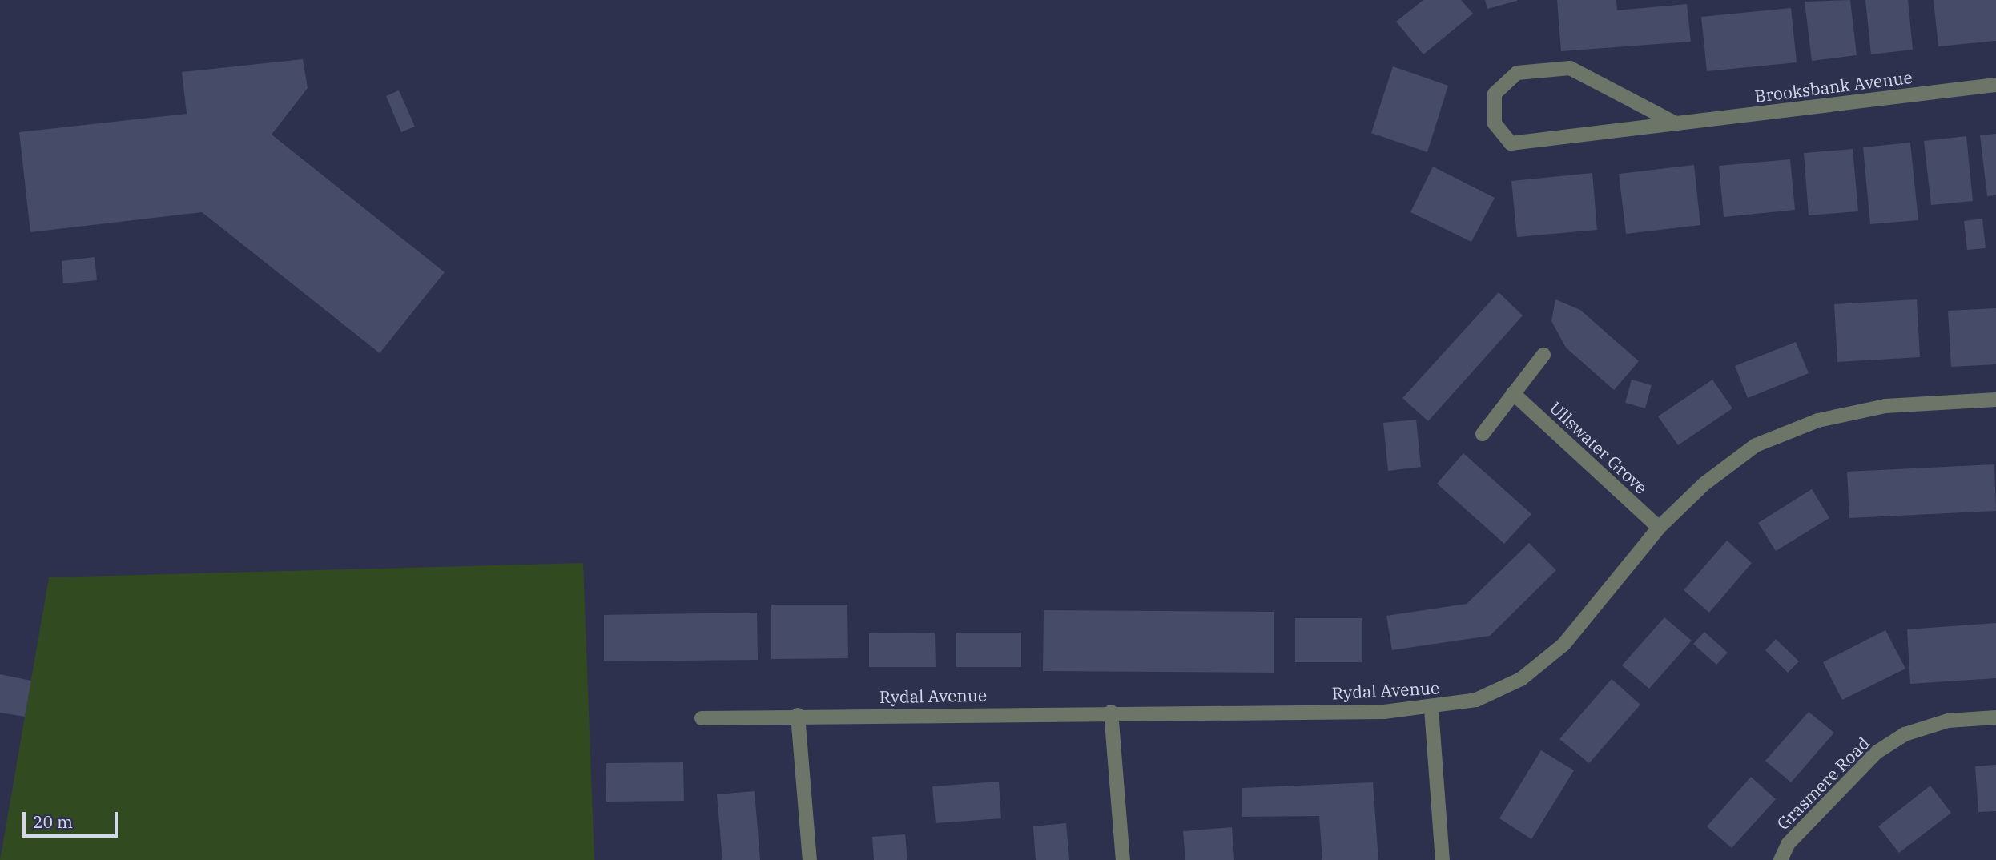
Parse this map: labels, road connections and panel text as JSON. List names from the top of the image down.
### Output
{
  "streets": {
    "street": [
      "Brooksbank Avenue",
      "Ullswater Grove",
      "Rydal Avenue",
      "Grasmere Road"
    ]
  },
  "crossings": [
    ["Ullswater Grove", "Rydal Avenue"]
  ],
  "scale_bar": "20 m"
}
